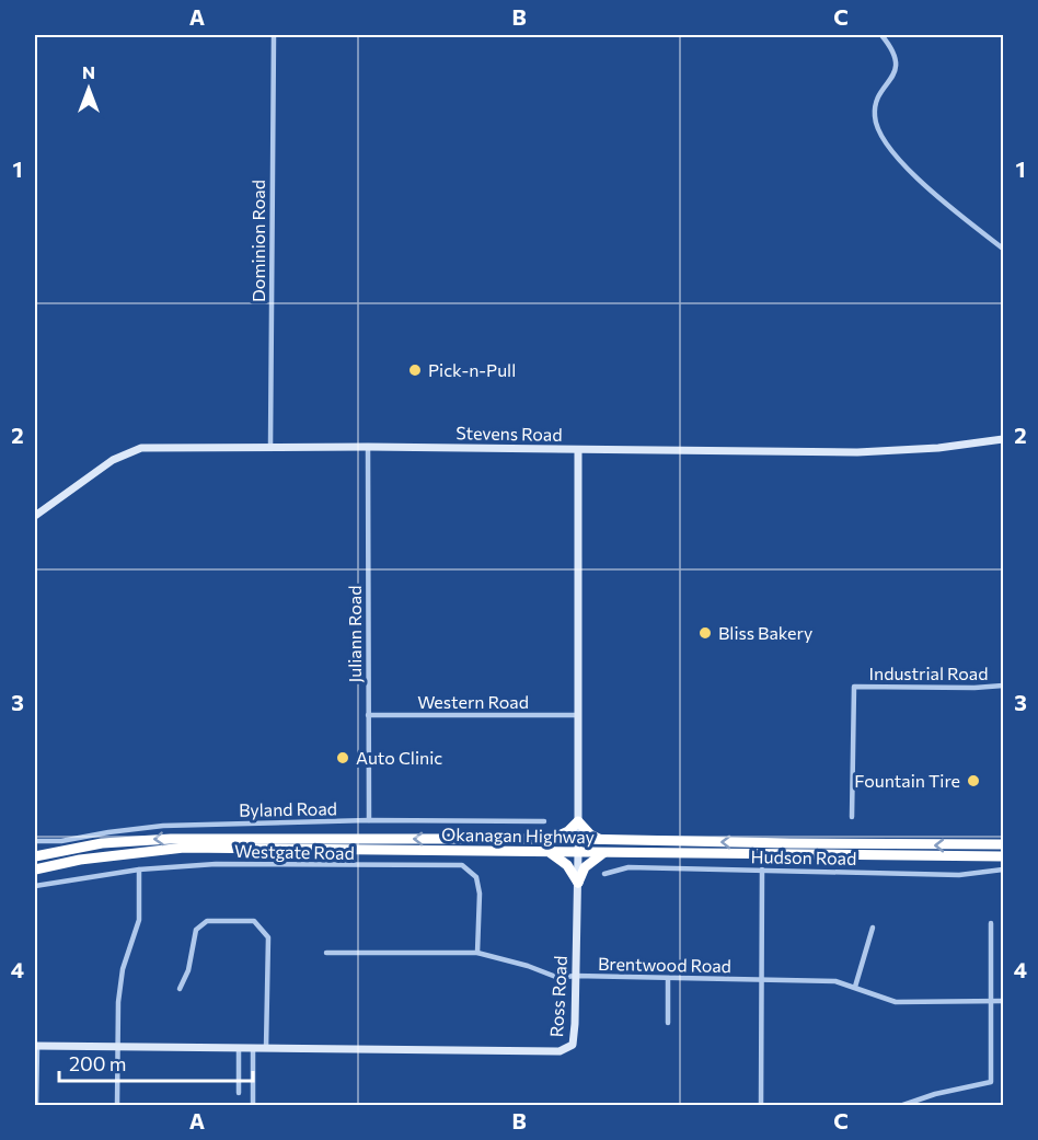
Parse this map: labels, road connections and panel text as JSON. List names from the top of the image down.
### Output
{
  "streets": {
    "highway": ["Okanagan Highway"],
    "street": [
      "Dominion Road",
      "Stevens Road",
      "Juliann Road",
      "Industrial Road",
      "Western Road",
      "Byland Road",
      "Westgate Road",
      "Hudson Road",
      "Brentwood Road",
      "Ross Road"
    ]
  },
  "crossings": [
    ["Dominion Road", "Stevens Road"],
    ["Stevens Road", "Juliann Road"],
    ["Stevens Road", "Ross Road"],
    ["Juliann Road", "Western Road"],
    ["Juliann Road", "Byland Road"],
    ["Western Road", "Ross Road"],
    ["Okanagan Highway", "Ross Road"],
    ["Westgate Road", "Brentwood Road"],
    ["Brentwood Road", "Ross Road"]
  ],
  "places": [
    "Pick-n-Pull",
    "Bliss Bakery",
    "Auto Clinic",
    "Fountain Tire"
  ],
  "scale_bar": "200 m",
  "north": "top",
  "grid": {
    "columns": ["A", "B", "C"],
    "rows": [
      "1",
      "2",
      "3",
      "4"
    ]
  }
}
